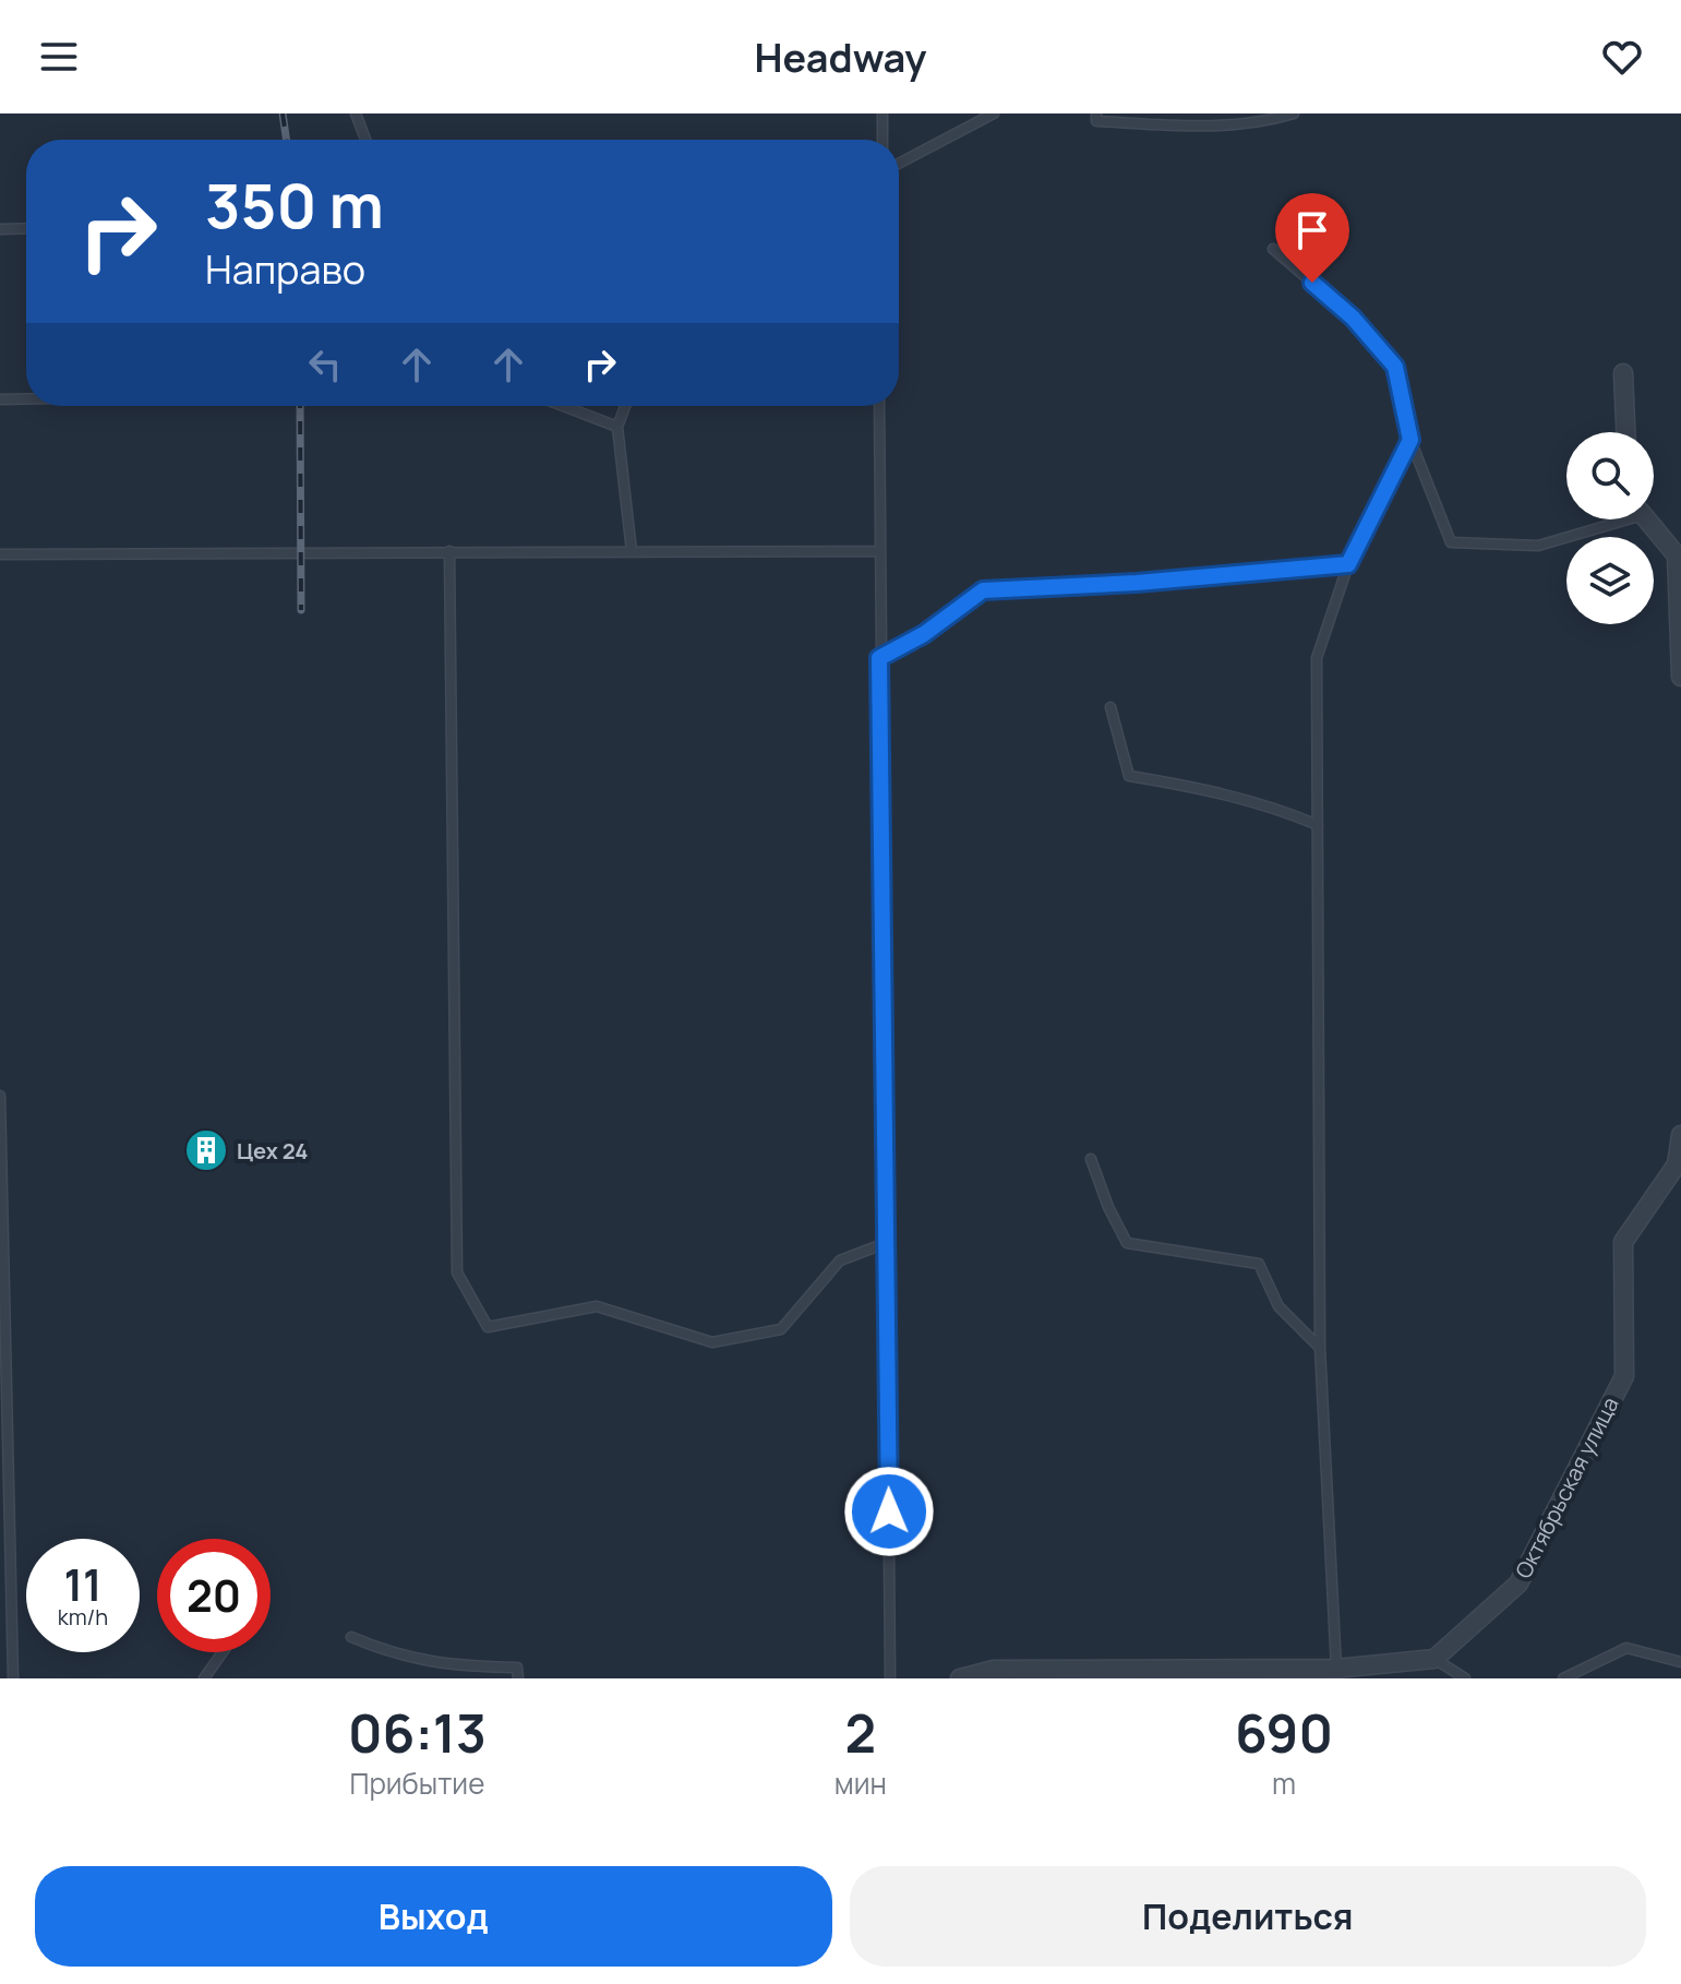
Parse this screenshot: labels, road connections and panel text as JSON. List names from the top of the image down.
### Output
{
  "streets": {
    "street": ["Октябрьская улица"]
  },
  "places": {
    "building": ["Цех 24"]
  },
  "page": {
    "header": "Headway",
    "turn": ["350 m", "Направо"],
    "speed": "11 km/h",
    "limit": "20",
    "eta": [
      "06:13",
      "Прибытие",
      "2",
      "мин",
      "690",
      "m"
    ],
    "buttons": ["Выход", "Поделиться"]
  }
}
